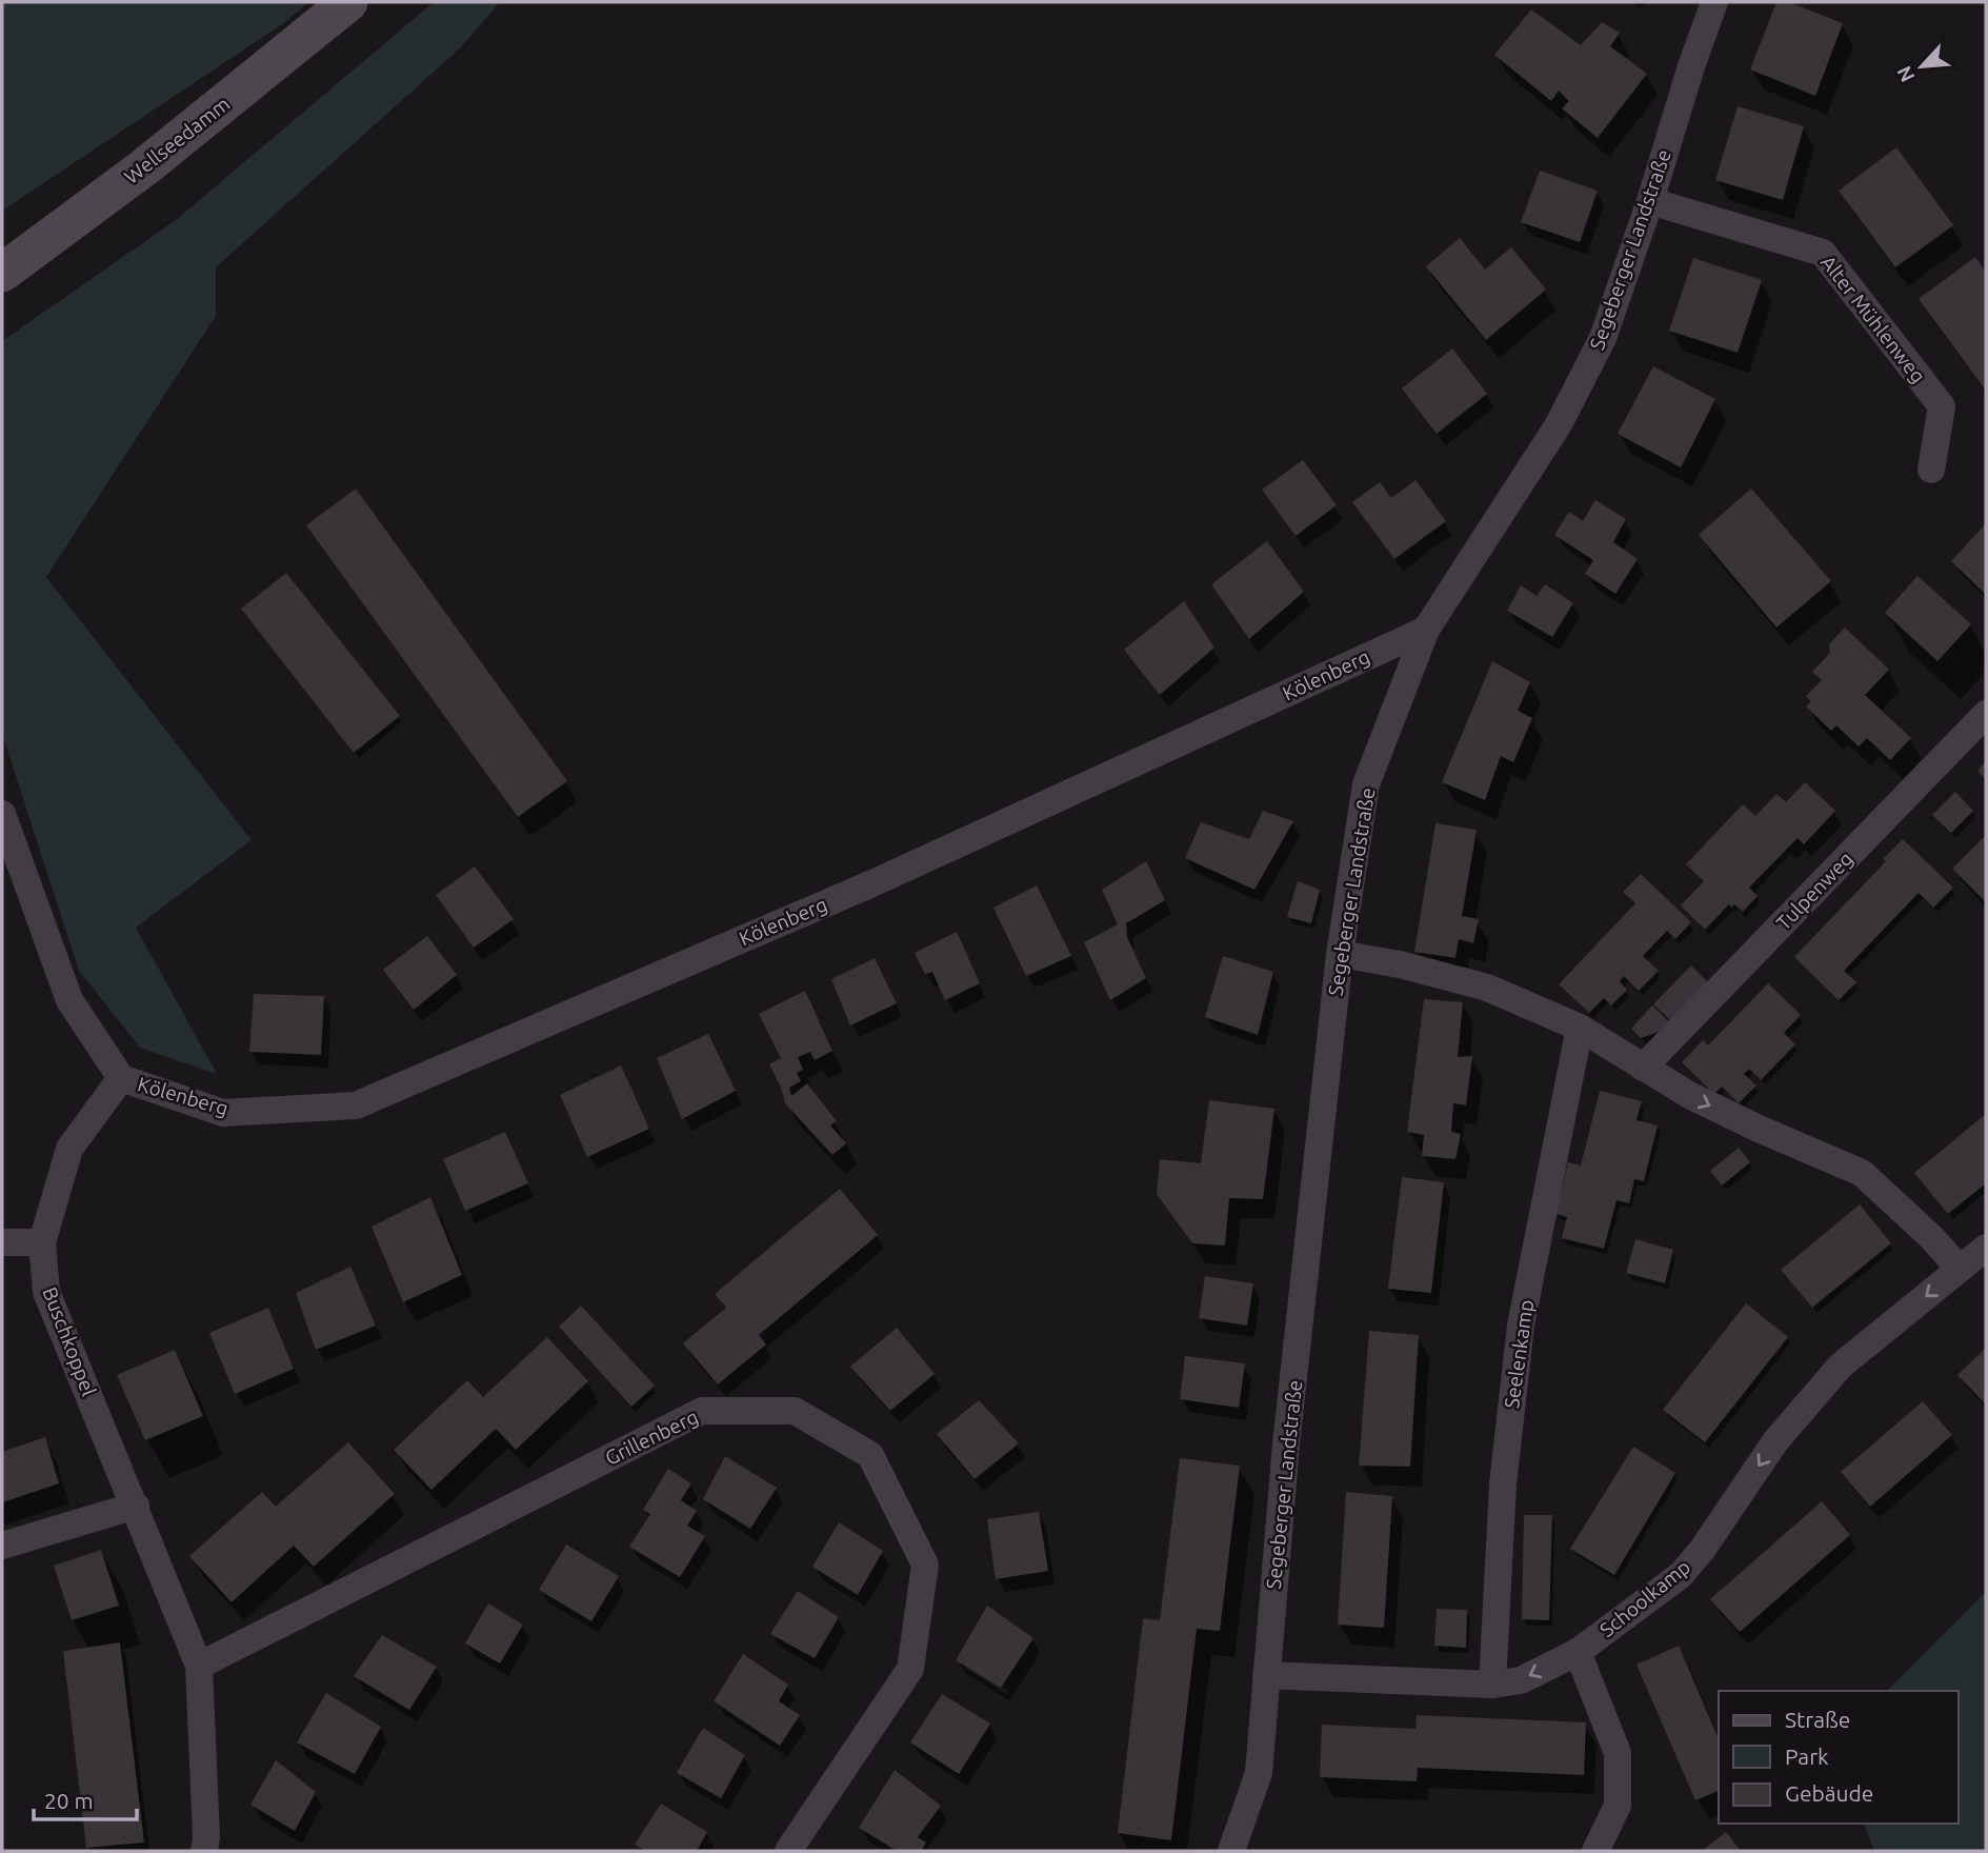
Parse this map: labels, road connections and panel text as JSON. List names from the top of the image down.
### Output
{
  "streets": {
    "main road": ["Wellseedamm"],
    "street": [
      "Segeberger Landstraße",
      "Alter Mühlenweg",
      "Kölenberg",
      "Tulpenweg",
      "Buschkoppel",
      "Seelenkamp",
      "Grillenberg",
      "Schoolkamp"
    ]
  },
  "crossings": [
    ["Segeberger Landstraße", "Alter Mühlenweg"],
    ["Segeberger Landstraße", "Kölenberg"],
    ["Segeberger Landstraße", "Schoolkamp"],
    ["Kölenberg", "Buschkoppel"],
    ["Buschkoppel", "Grillenberg"],
    ["Seelenkamp", "Schoolkamp"]
  ],
  "one_way": ["Schoolkamp"],
  "legend": ["Straße", "Park", "Gebäude"],
  "scale_bar": "20 m",
  "north": "bottom left"
}
